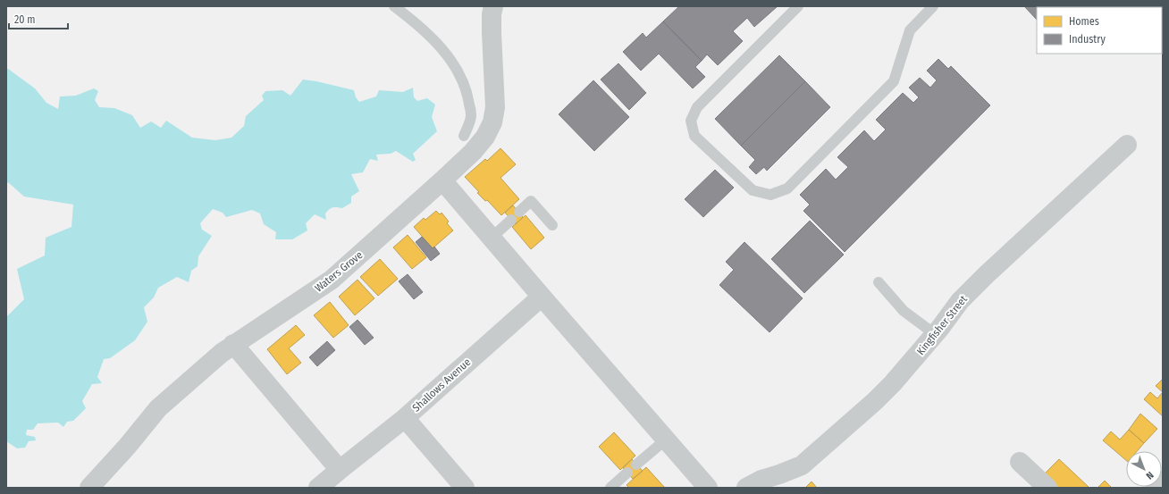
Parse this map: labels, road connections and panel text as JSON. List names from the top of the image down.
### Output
{
  "streets": {
    "street": ["Waters Grove", "Kingfisher Street", "Shallows Avenue"]
  },
  "legend": ["Homes", "Industry"],
  "scale_bar": "20 m",
  "north": "bottom right"
}
